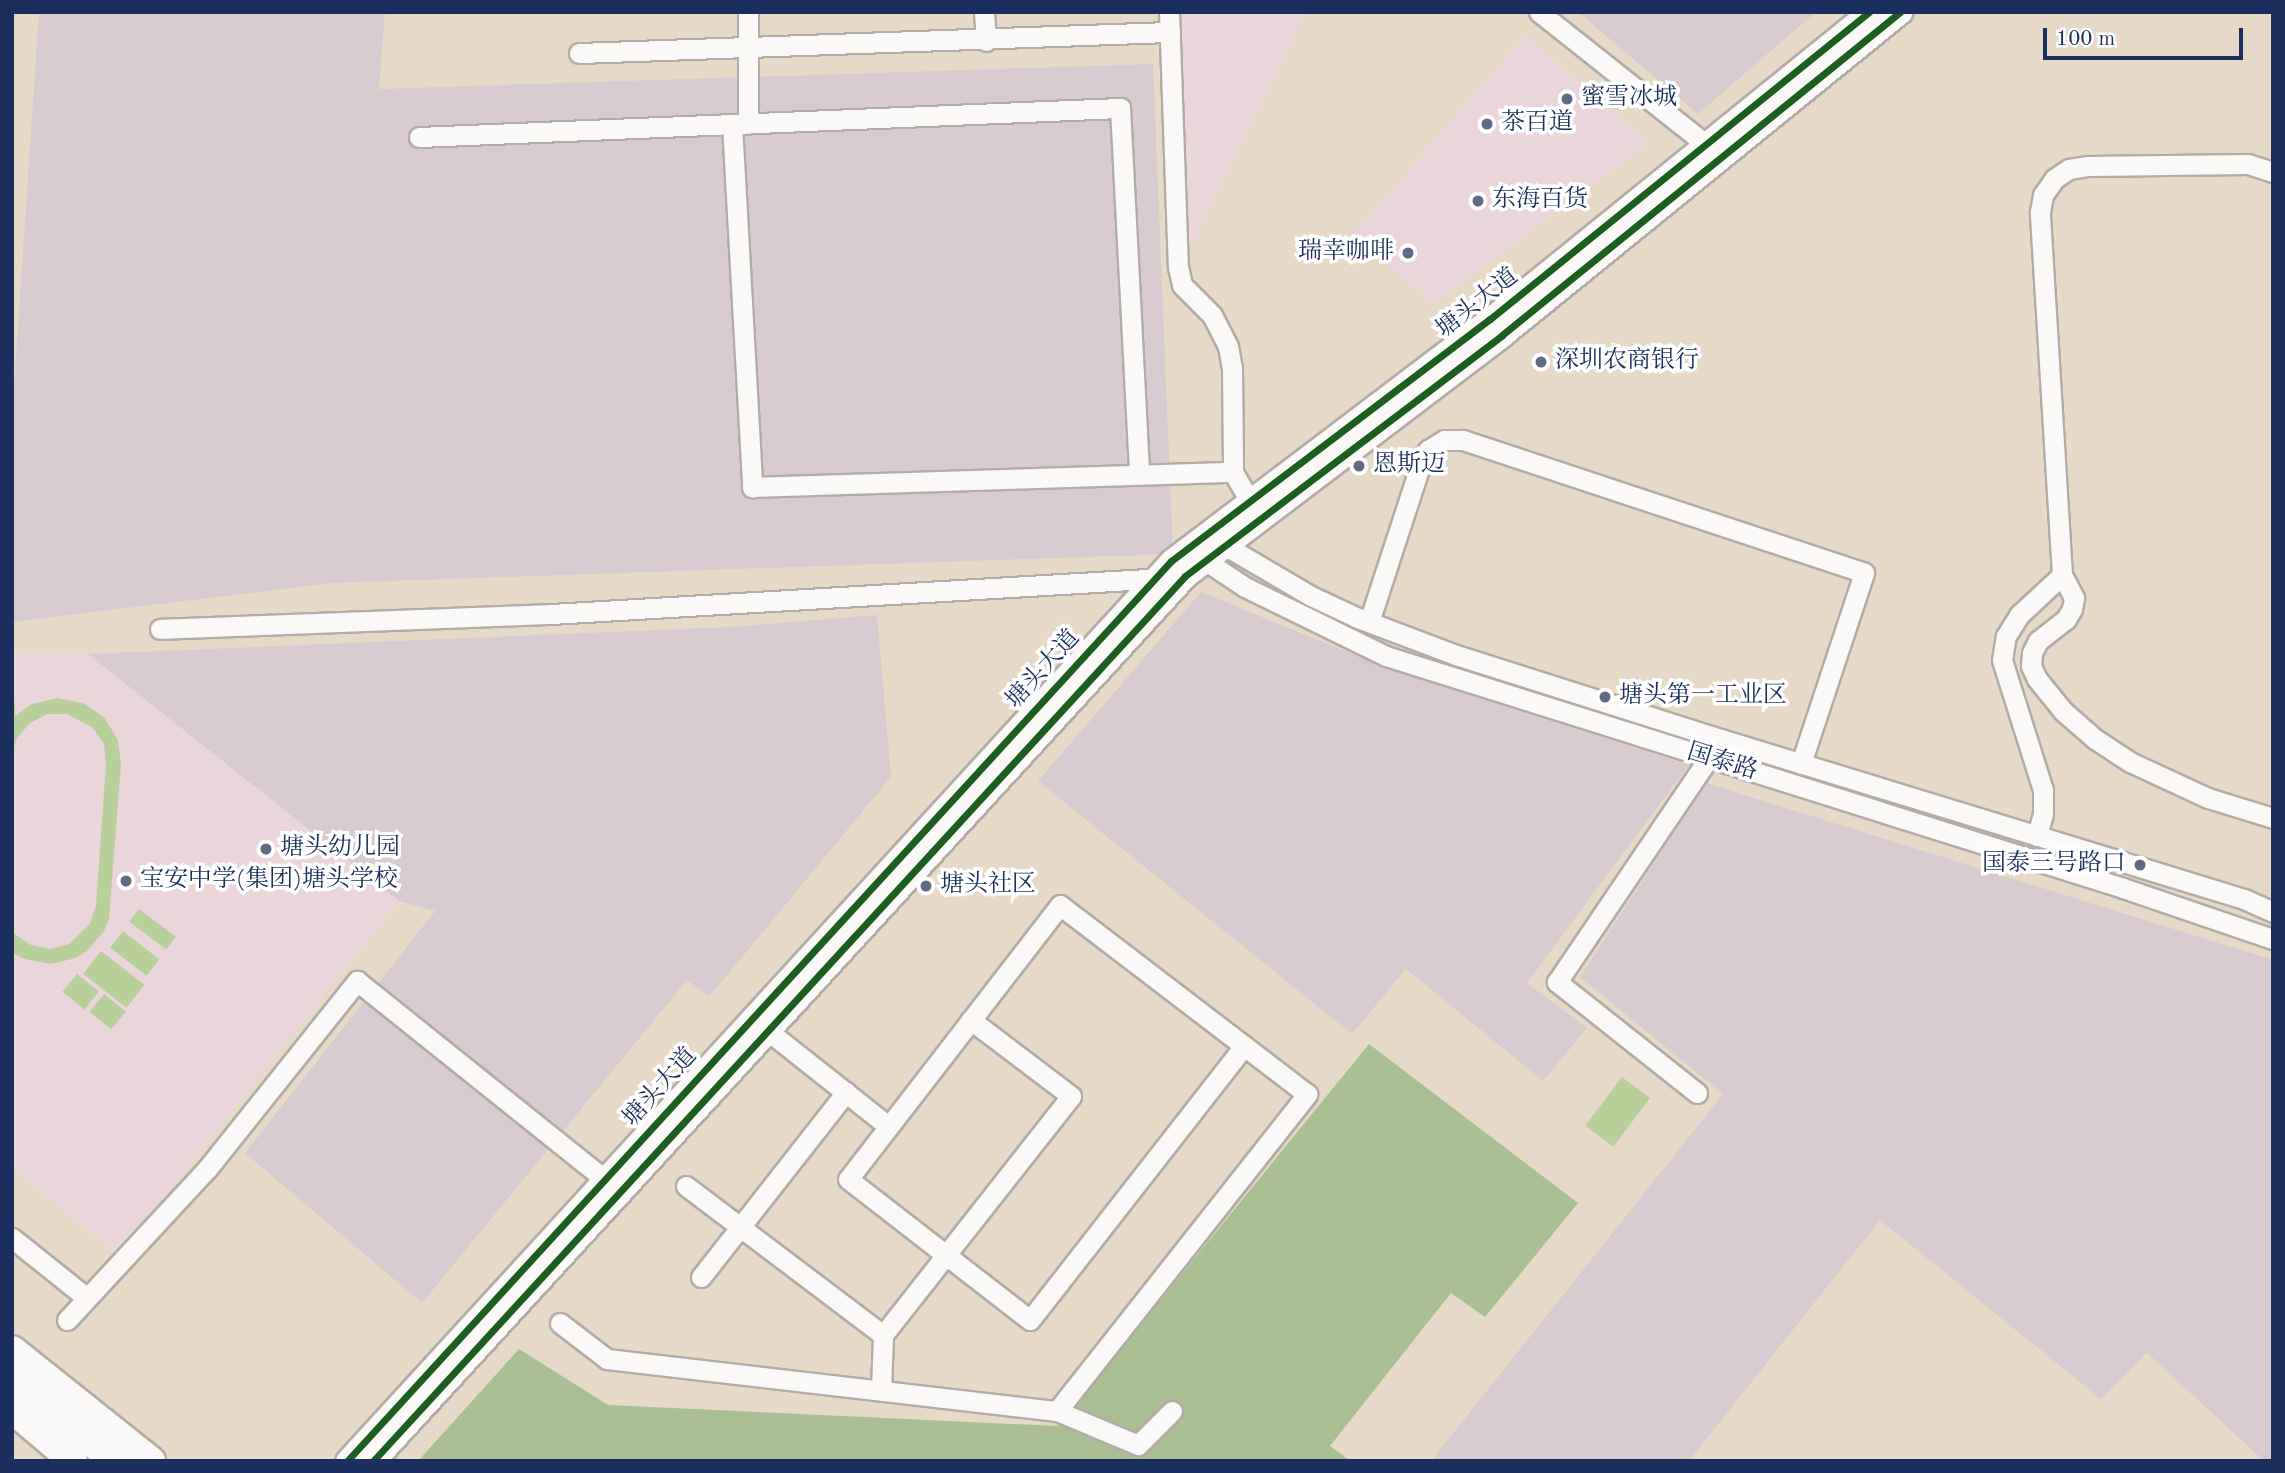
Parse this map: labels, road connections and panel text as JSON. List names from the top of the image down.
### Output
{
  "streets": {
    "main road": ["塘头大道"],
    "street": ["国泰路"]
  },
  "crossings": [
    ["塘头大道", "国泰路"]
  ],
  "places": [
    "蜜雪冰城",
    "茶百道",
    "东海百货",
    "瑞幸咖啡",
    "深圳农商银行",
    "恩斯迈",
    "塘头第一工业区",
    "塘头幼儿园",
    "国泰三号路口",
    "宝安中学(集团)塘头学校",
    "塘头社区"
  ],
  "scale_bar": "100 m"
}
